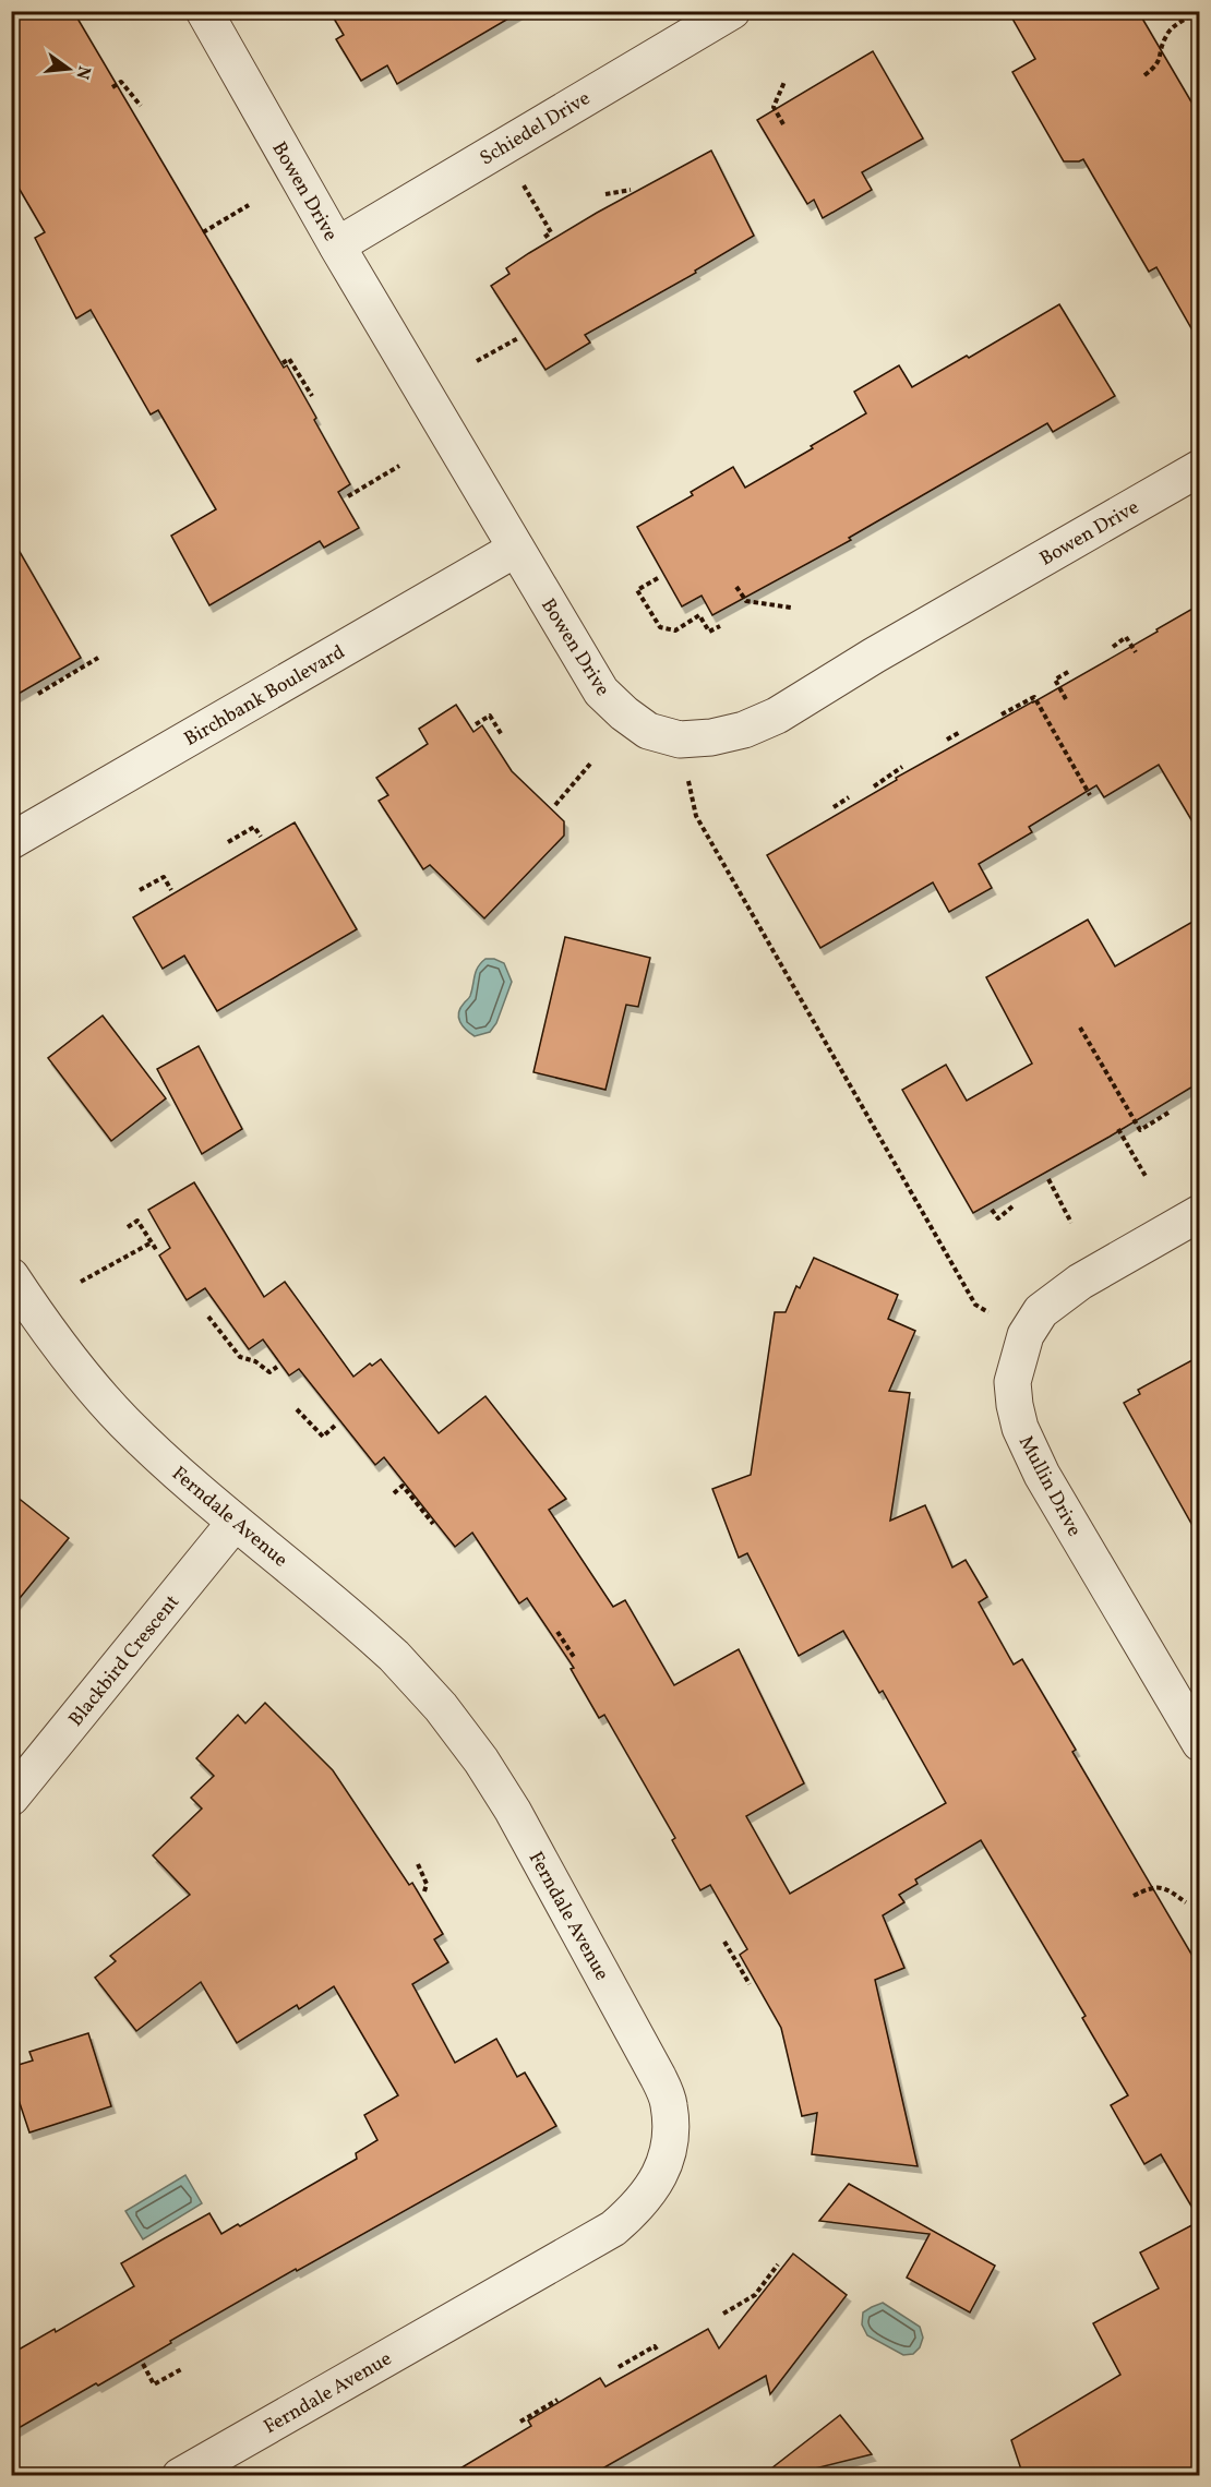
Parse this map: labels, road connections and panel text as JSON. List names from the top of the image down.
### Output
{
  "streets": {
    "street": [
      "Schiedel Drive",
      "Bowen Drive",
      "Birchbank Boulevard",
      "Mullin Drive",
      "Ferndale Avenue",
      "Blackbird Crescent"
    ]
  },
  "crossings": [
    ["Schiedel Drive", "Bowen Drive"],
    ["Bowen Drive", "Birchbank Boulevard"],
    ["Ferndale Avenue", "Blackbird Crescent"]
  ],
  "north": "right"
}
